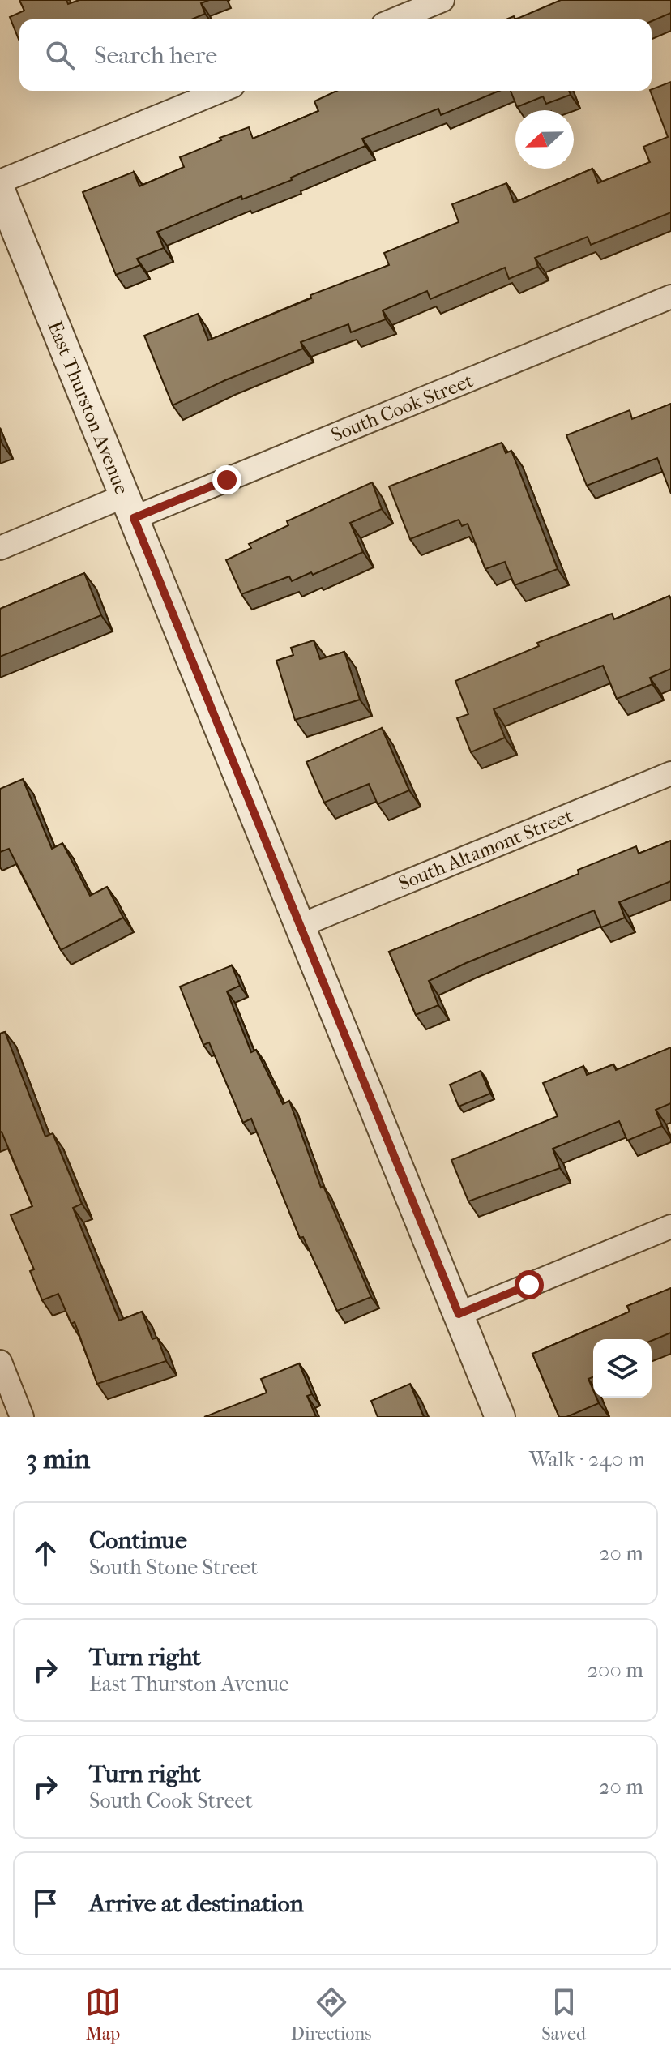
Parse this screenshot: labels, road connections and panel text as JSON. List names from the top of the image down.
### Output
{
  "streets": {
    "street": ["East Thurston Avenue", "South Cook Street", "South Altamont Street"]
  },
  "crossings": [
    ["East Thurston Avenue", "South Cook Street"],
    ["East Thurston Avenue", "South Altamont Street"]
  ],
  "north": "left",
  "page": {
    "search": "Search here",
    "heading": ["3 min", "Walk · 240 m"],
    "list": [
      ["Continue", "South Stone Street", "20 m"],
      ["Turn right", "East Thurston Avenue", "200 m"],
      ["Turn right", "South Cook Street", "20 m"],
      "Arrive at destination"
    ],
    "nav": ["Map", "Directions", "Saved"]
  }
}
